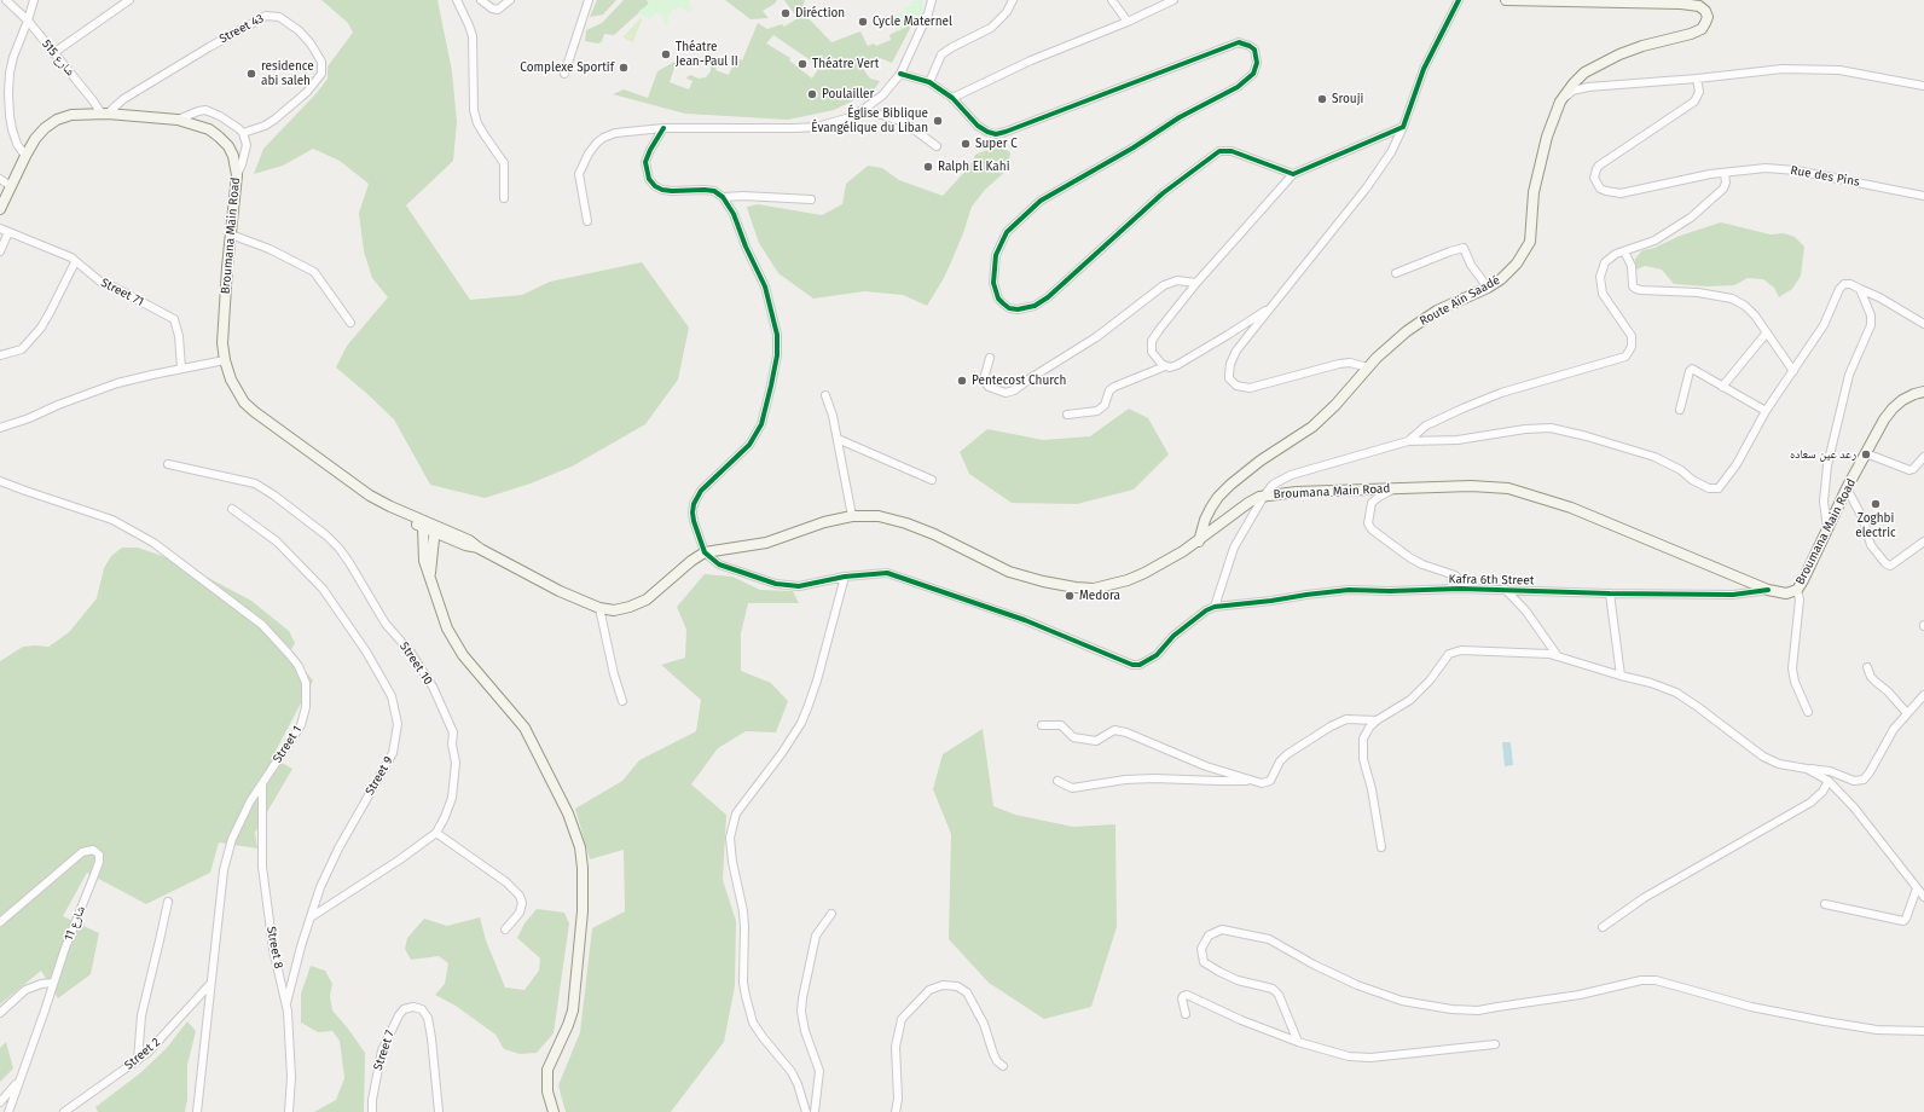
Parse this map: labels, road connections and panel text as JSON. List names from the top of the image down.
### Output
{
  "streets": {
    "main road": ["Broumana Main Road", "Route Aïn Saadé"],
    "street": [
      "Street 43",
      "شارع 515",
      "Rue des Pins",
      "Street 71",
      "Kafra 6th Street",
      "Street 10",
      "Street 1",
      "Street 9",
      "شارع 11",
      "Street 8",
      "Street 7",
      "Street 2"
    ]
  },
  "crossings": [
    ["Street 43", "شارع 515"],
    ["Street 43", "Broumana Main Road"],
    ["شارع 515", "Broumana Main Road"],
    ["Broumana Main Road", "Route Aïn Saadé"],
    ["Broumana Main Road", "Kafra 6th Street"],
    ["Street 10", "Street 9"],
    ["Street 1", "Street 8"],
    ["Street 1", "Street 2"],
    ["Street 9", "Street 8"]
  ],
  "places": [
    "Diréction",
    "Cycle Maternel",
    "Théatre Jean-Paul II",
    "Théatre Vert",
    "Complexe Sportif",
    "residence abi saleh",
    "Poulailler",
    "Srouji",
    "Église Biblique Évangélique du Liban",
    "Super C",
    "Ralph El Kahi",
    "Pentecost Church",
    "رعد عين سعاده",
    "Zoghbi electric",
    "Medora"
  ]
}
